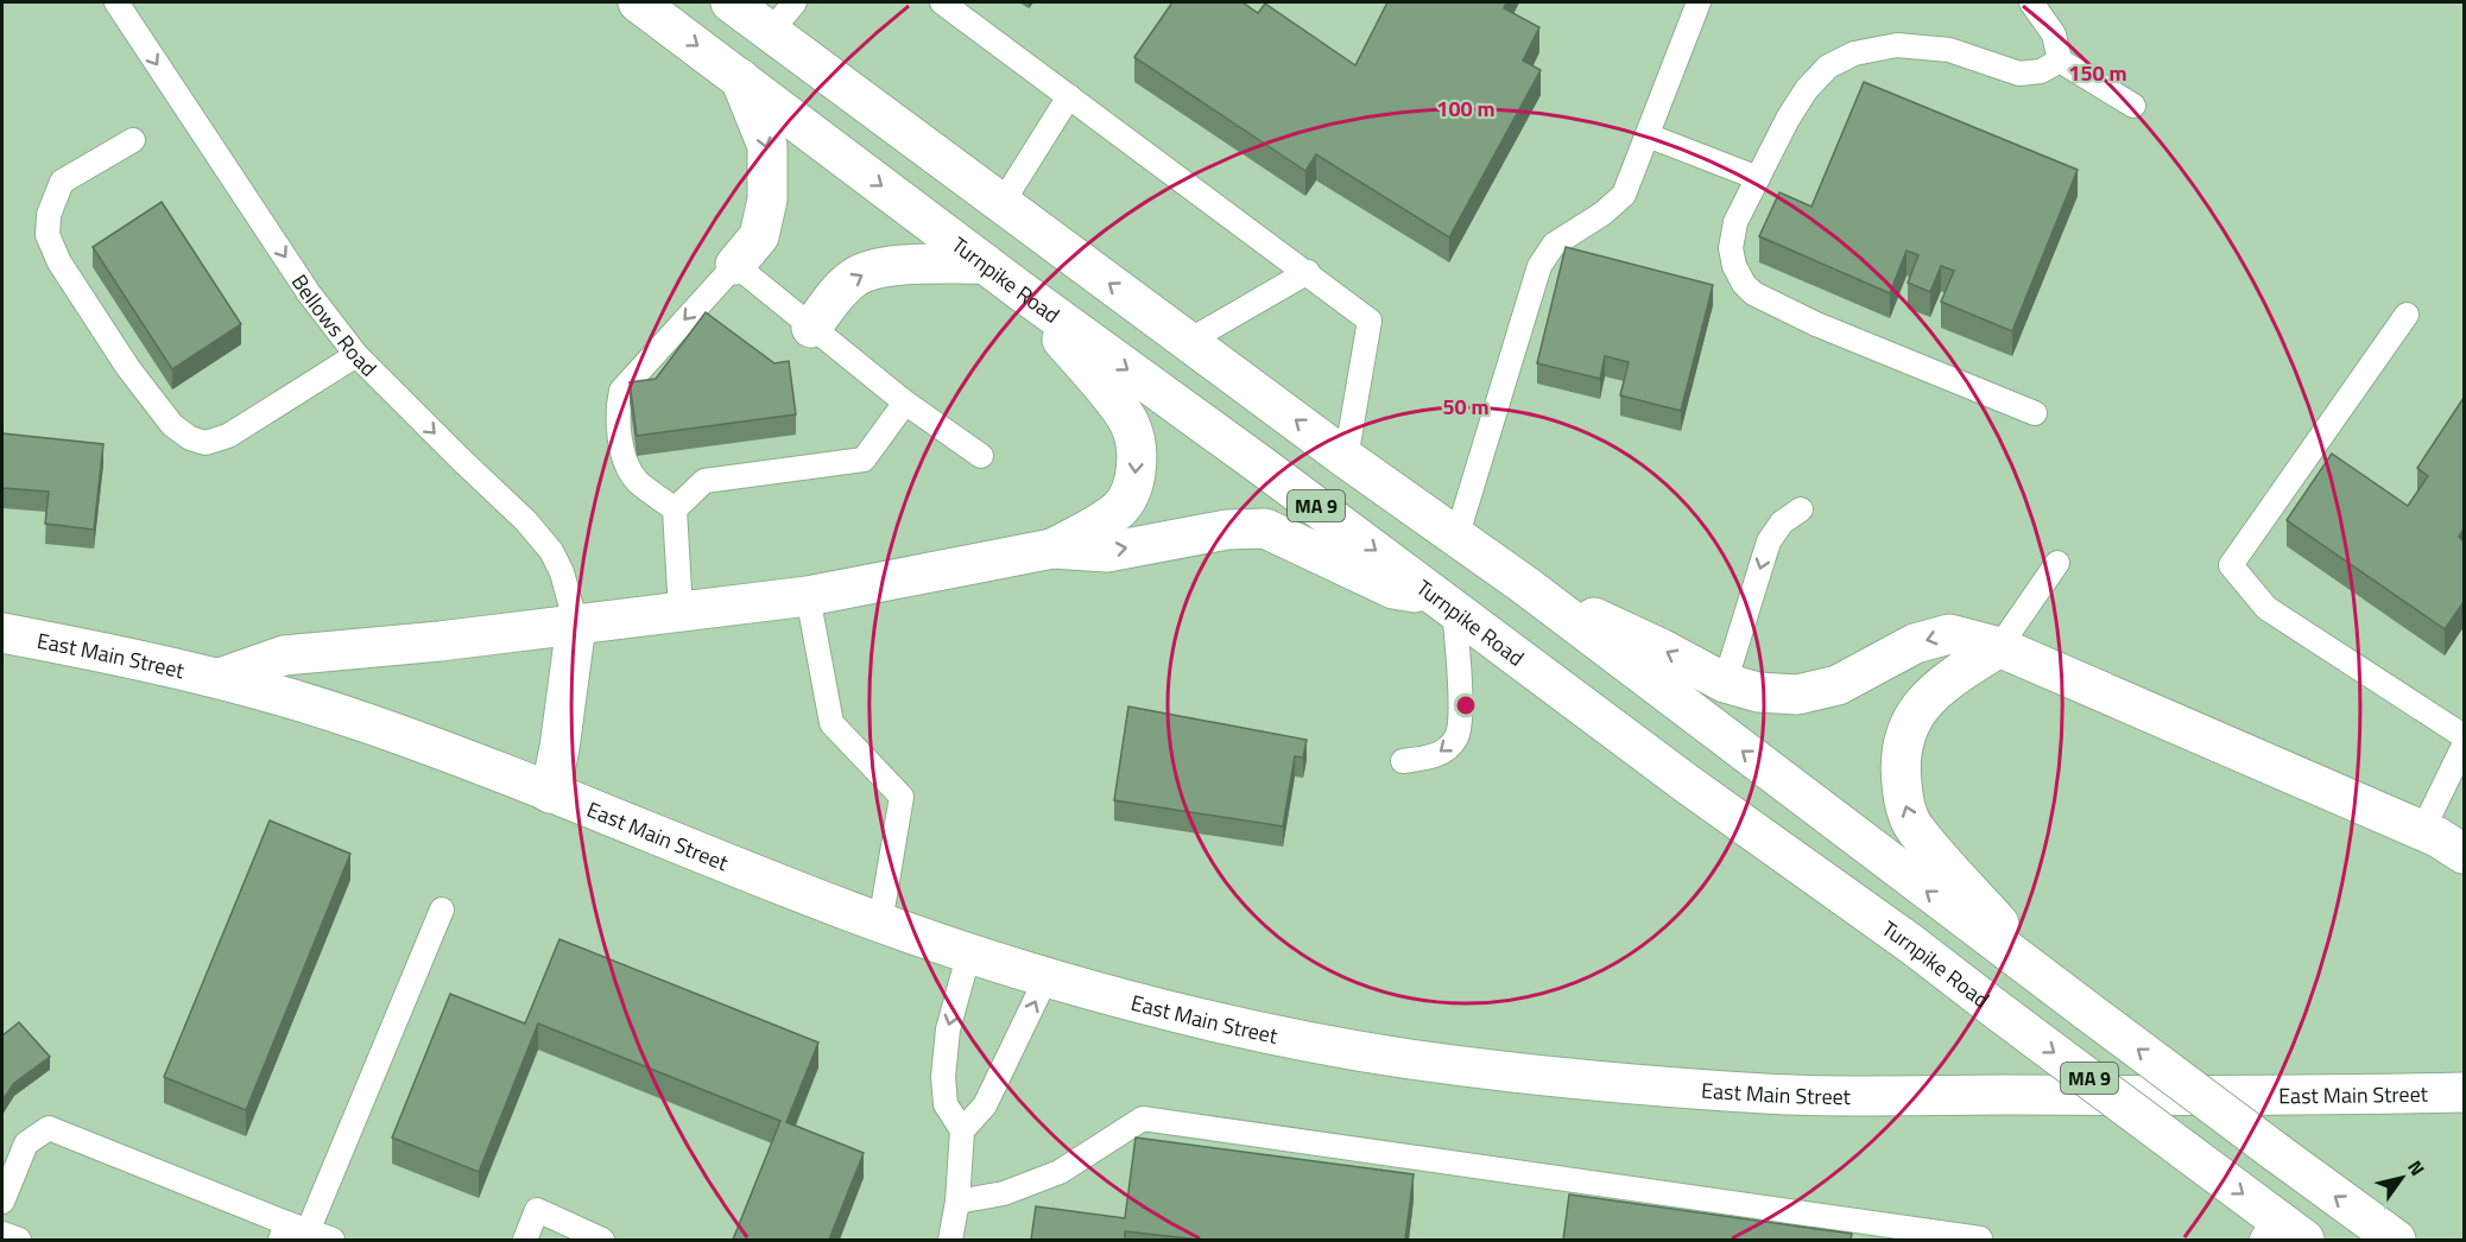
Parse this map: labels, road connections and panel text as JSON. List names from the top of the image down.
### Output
{
  "streets": {
    "main road": ["Turnpike Road", "MA 9", "East Main Street"],
    "lane": ["Bellows Road"]
  },
  "one_way": ["Bellows Road"],
  "north": "top right",
  "rings": ["150 m", "100 m", "50 m"]
}
